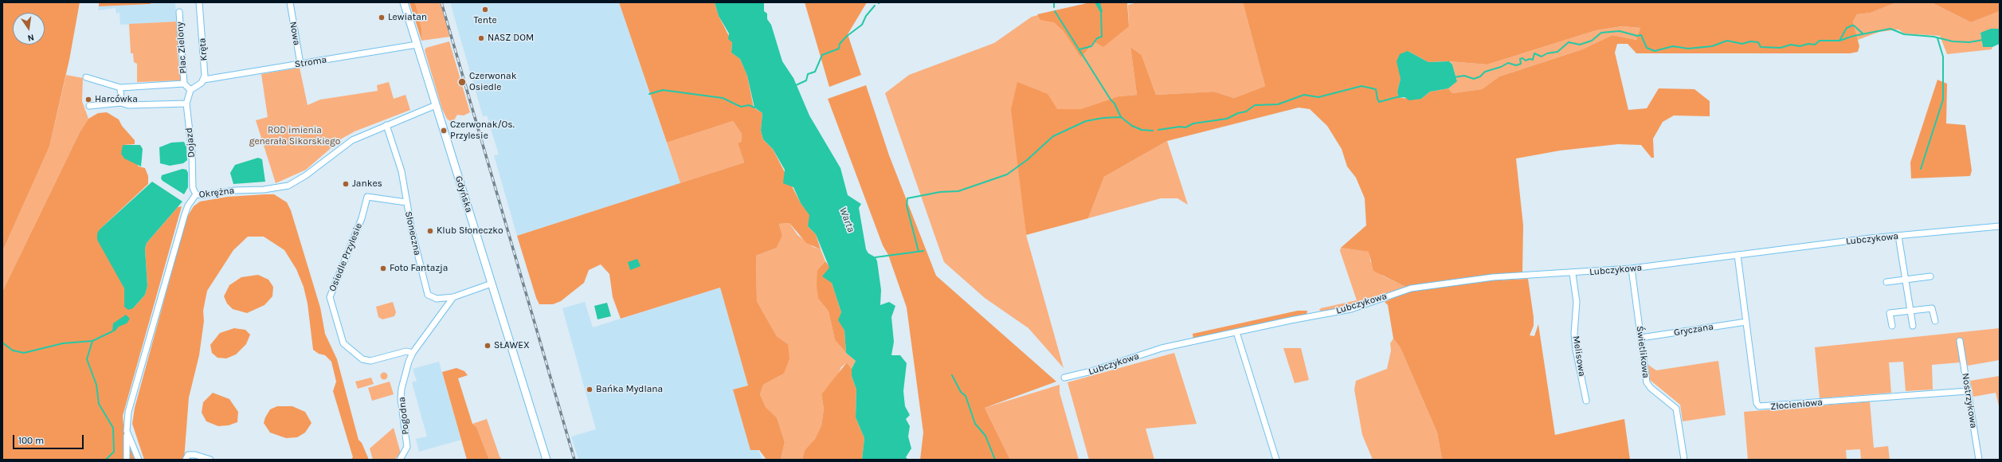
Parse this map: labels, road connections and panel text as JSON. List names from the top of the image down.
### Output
{
  "streets": {
    "main road": ["Gdyńska"],
    "street": [
      "Nowa",
      "Plac Zielony",
      "Kręta",
      "Stroma",
      "Dojazd",
      "Okrężna",
      "Słoneczna",
      "Lubczykowa",
      "Osiedle Przylesie",
      "Gryczana",
      "Świetlikowa",
      "Melisowa",
      "Nostrzykowa",
      "Złocieniowa",
      "Pogodna"
    ]
  },
  "crossings": [
    ["Nowa", "Stroma"],
    ["Plac Zielony", "Dojazd"],
    ["Kręta", "Stroma"],
    ["Stroma", "Gdyńska"],
    ["Dojazd", "Okrężna"],
    ["Okrężna", "Gdyńska"],
    ["Okrężna", "Słoneczna"],
    ["Gdyńska", "Słoneczna"],
    ["Słoneczna", "Osiedle Przylesie"],
    ["Lubczykowa", "Świetlikowa"],
    ["Lubczykowa", "Melisowa"],
    ["Lubczykowa", "Złocieniowa"],
    ["Osiedle Przylesie", "Pogodna"],
    ["Gryczana", "Świetlikowa"],
    ["Gryczana", "Złocieniowa"],
    ["Nostrzykowa", "Złocieniowa"]
  ],
  "water": ["Warta"],
  "parks": ["ROD imienia generała Sikorskiego"],
  "places": [
    "Tente",
    "Lewiatan",
    "NASZ DOM",
    "Czerwonak Osiedle",
    "Harcówka",
    "Czerwonak/Os. Przylesie",
    "Jankes",
    "Klub Słoneczko",
    "Foto Fantazja",
    "SŁAWEX",
    "Bańka Mydlana"
  ],
  "scale_bar": "100 m",
  "north": "bottom"
}
